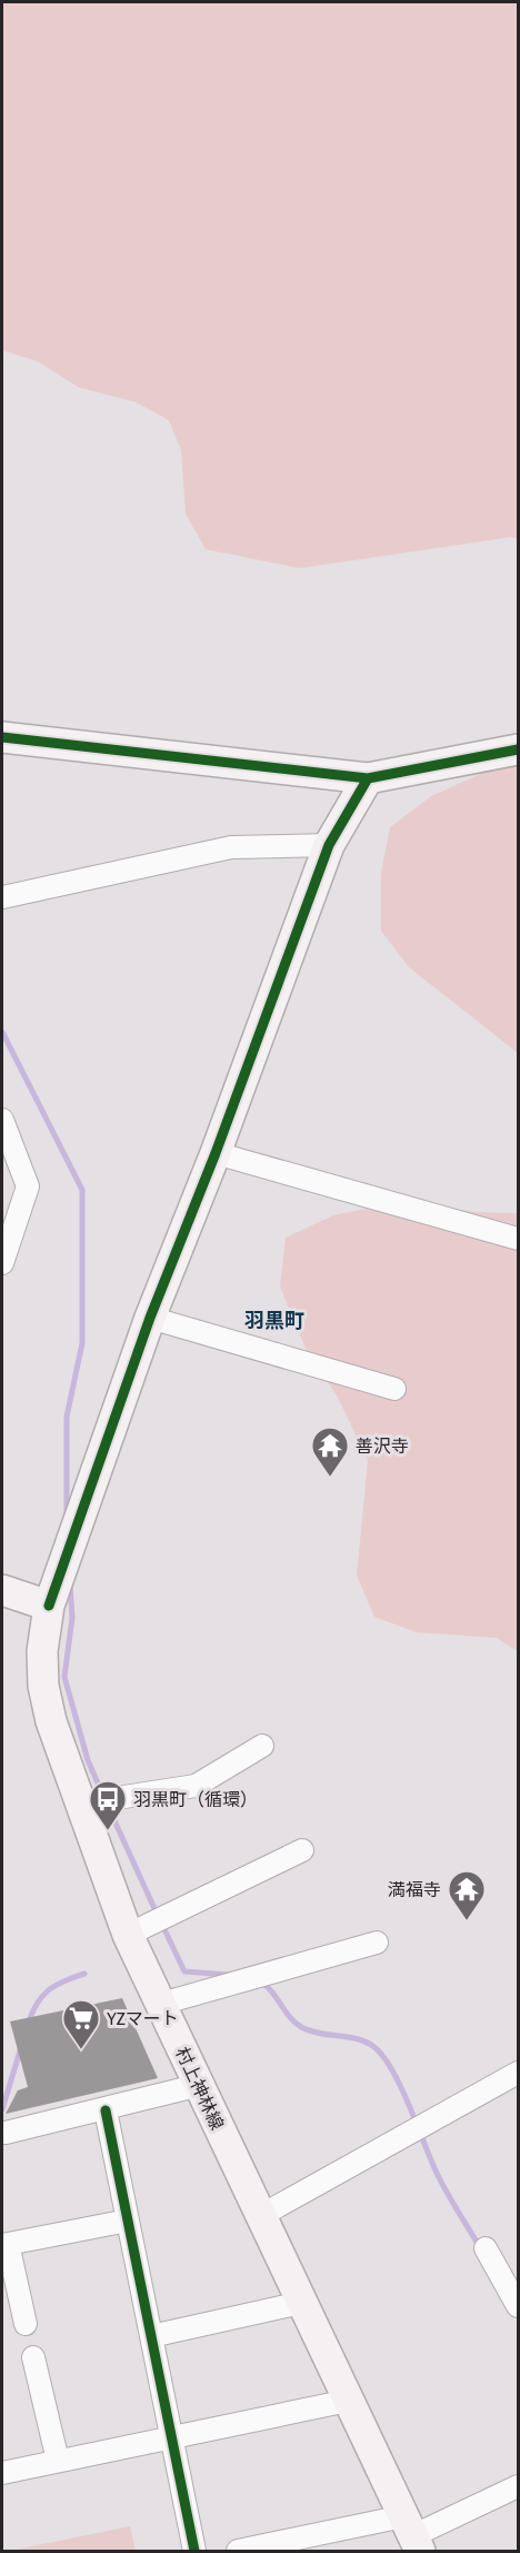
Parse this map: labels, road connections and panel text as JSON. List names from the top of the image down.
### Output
{
  "streets": {
    "street": ["村上神林線"]
  },
  "districts": ["羽黒町"],
  "places": {
    "temple": ["善沢寺", "満福寺"],
    "bus stop": ["羽黒町（循環）"],
    "supermarket": ["YZマート"]
  }
}
